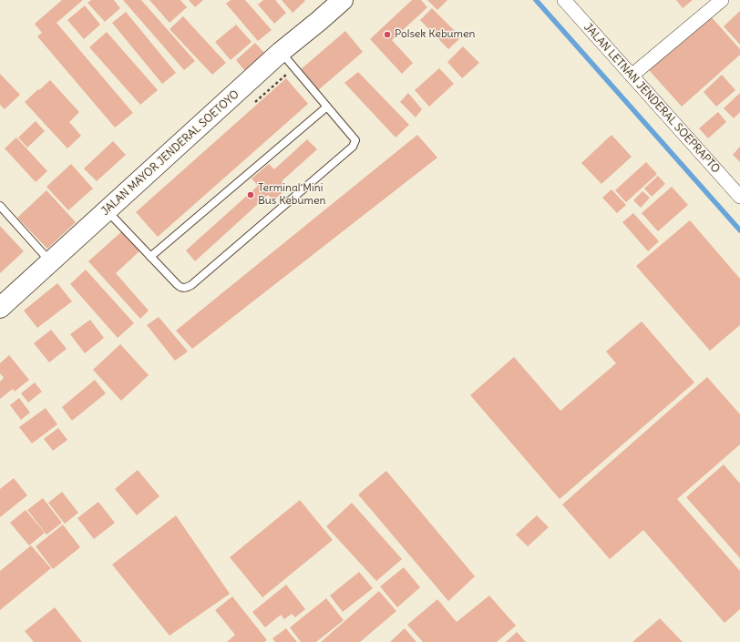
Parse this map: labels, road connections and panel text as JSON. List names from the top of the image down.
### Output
{
  "streets": {
    "main road": ["JALAN MAYOR JENDERAL SOETOYO"],
    "street": ["JALAN LETNAN JENDERAL SOEPRAPTO"]
  },
  "places": ["Polsek Kebumen", "Terminal Mini Bus Kebumen"]
}
